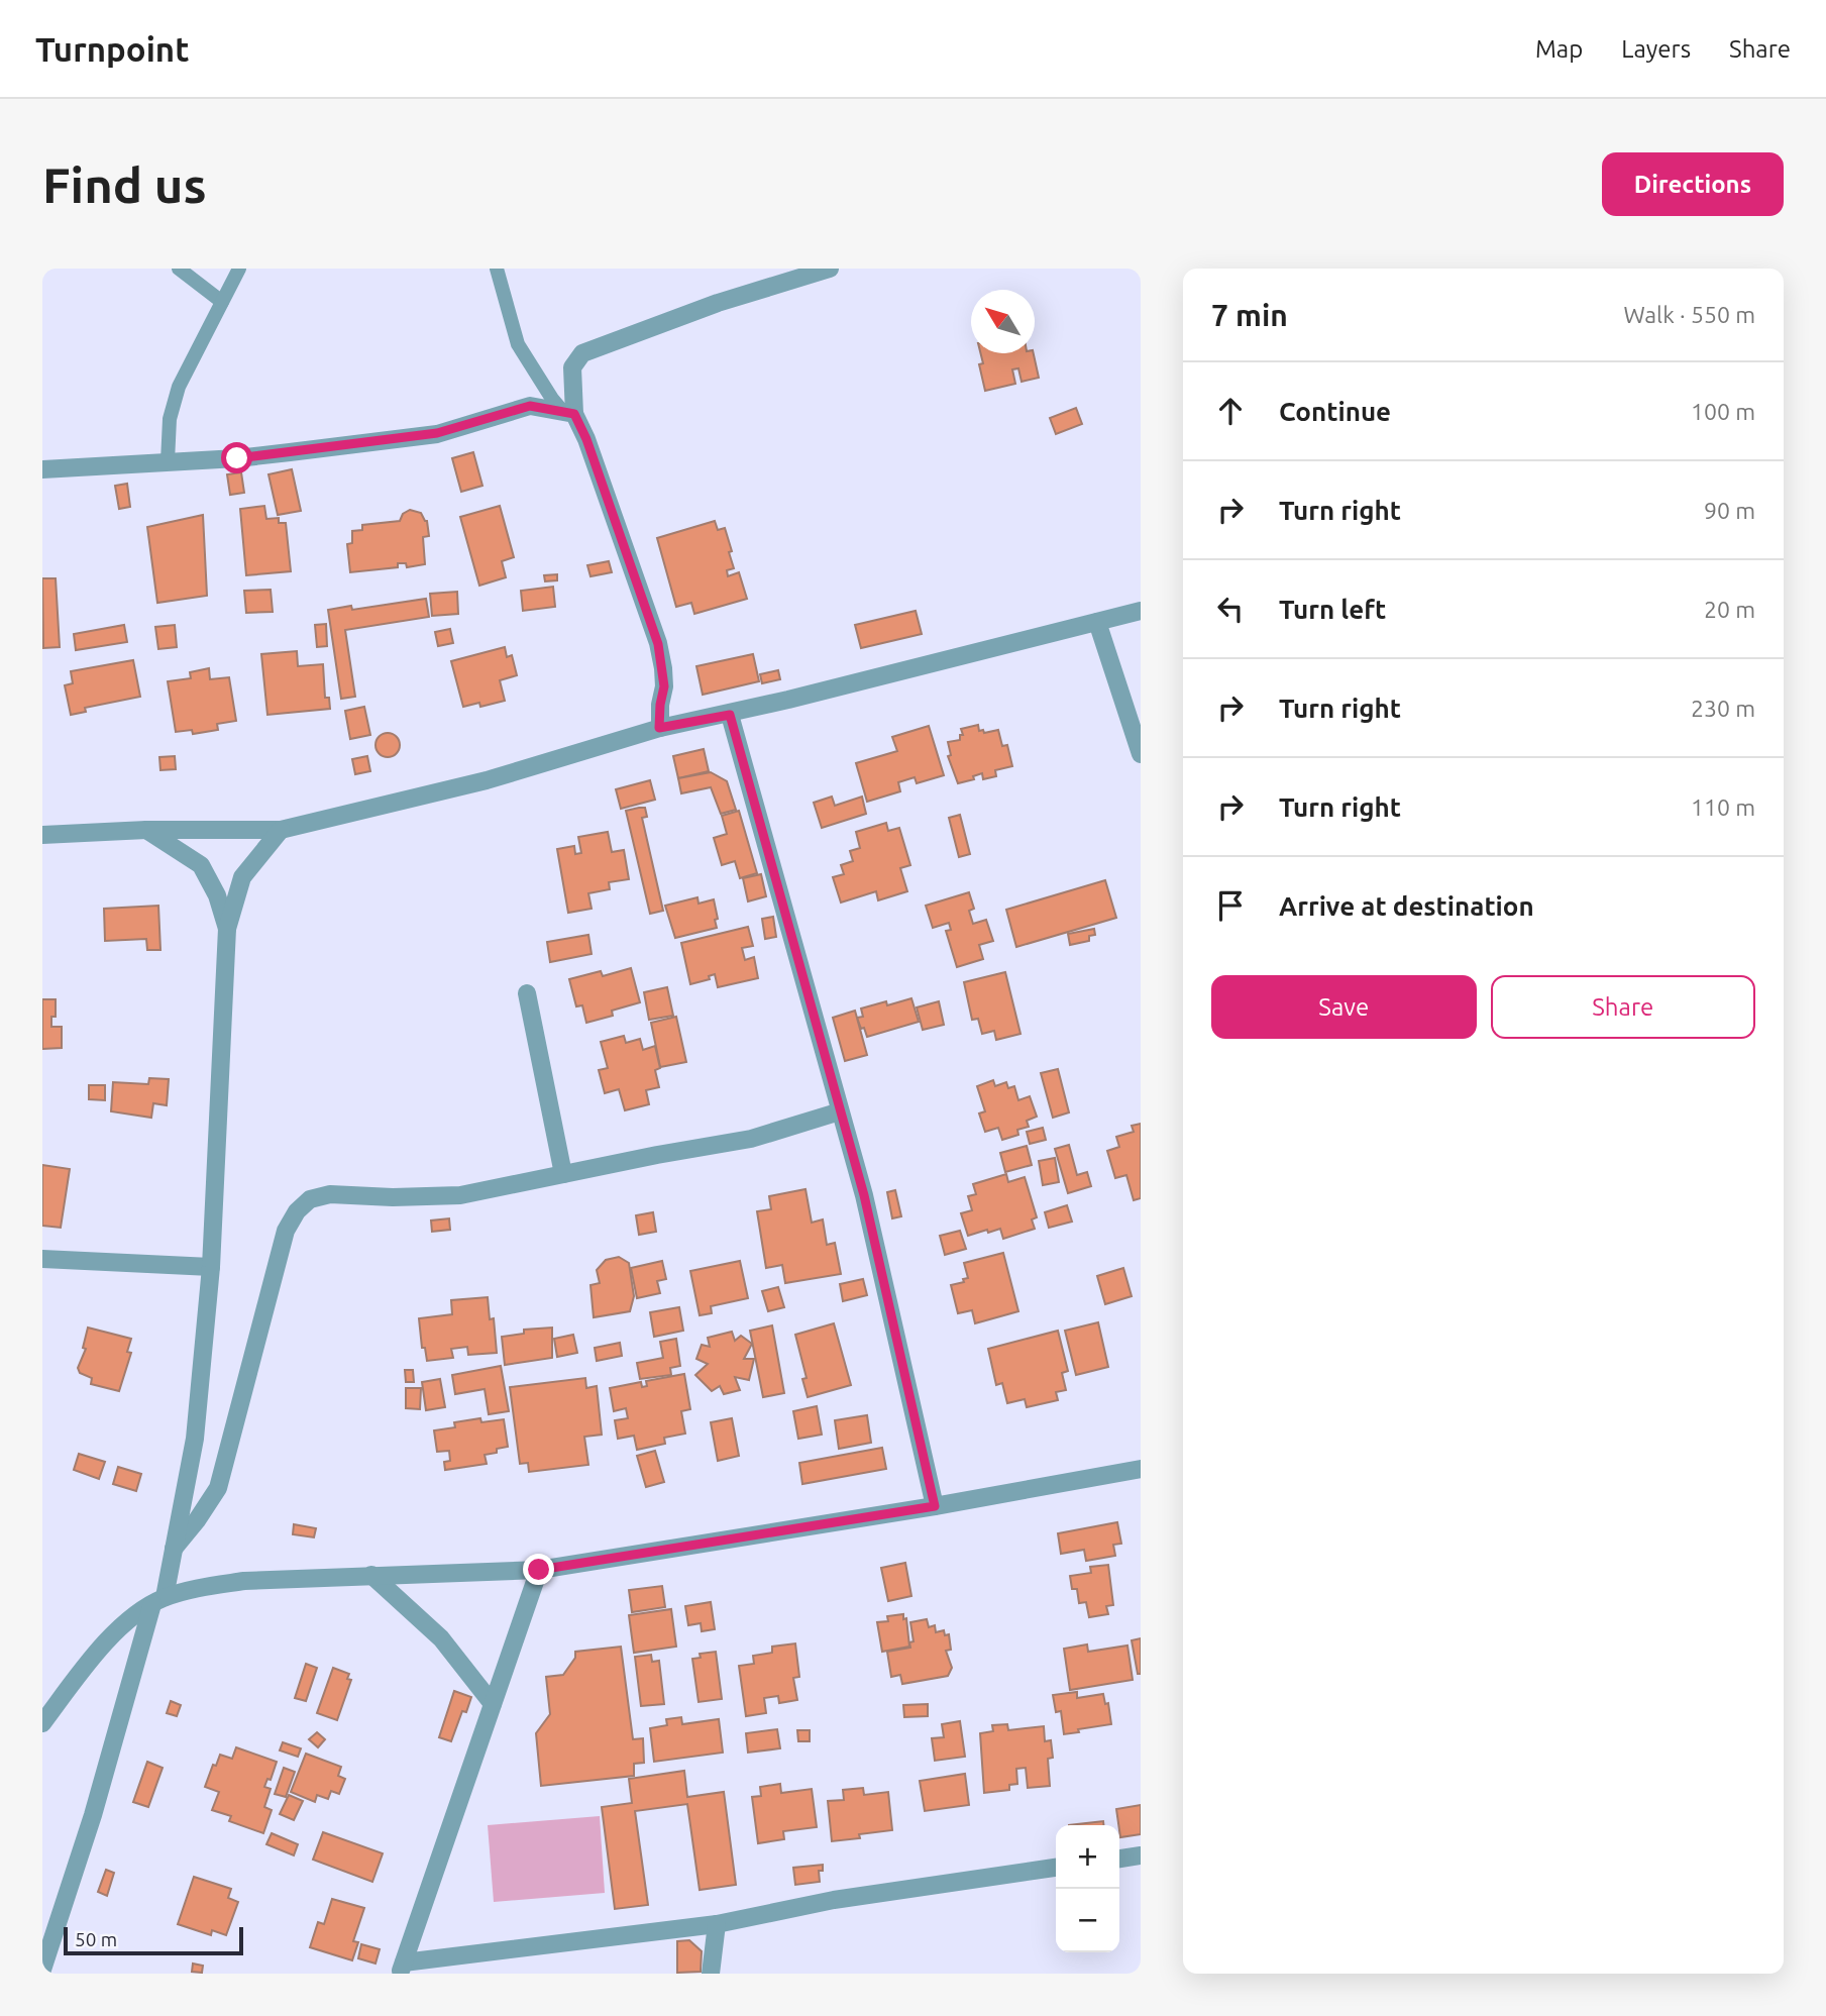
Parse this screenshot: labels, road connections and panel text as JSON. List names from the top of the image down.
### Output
{
  "scale_bar": "50 m",
  "north": "top left",
  "page": {
    "header": "Turnpoint",
    "nav": ["Map", "Layers", "Share"],
    "buttons": [
      "Directions",
      ["Save", "Share"]
    ],
    "title": "Find us",
    "heading": ["7 min", "Walk · 550 m"],
    "list": [
      ["Continue", "100 m"],
      ["Turn right", "90 m"],
      ["Turn left", "20 m"],
      ["Turn right", "230 m"],
      ["Turn right", "110 m"],
      "Arrive at destination"
    ],
    "map_buttons": ["+", "−"],
    "scale": "50 m"
  }
}
